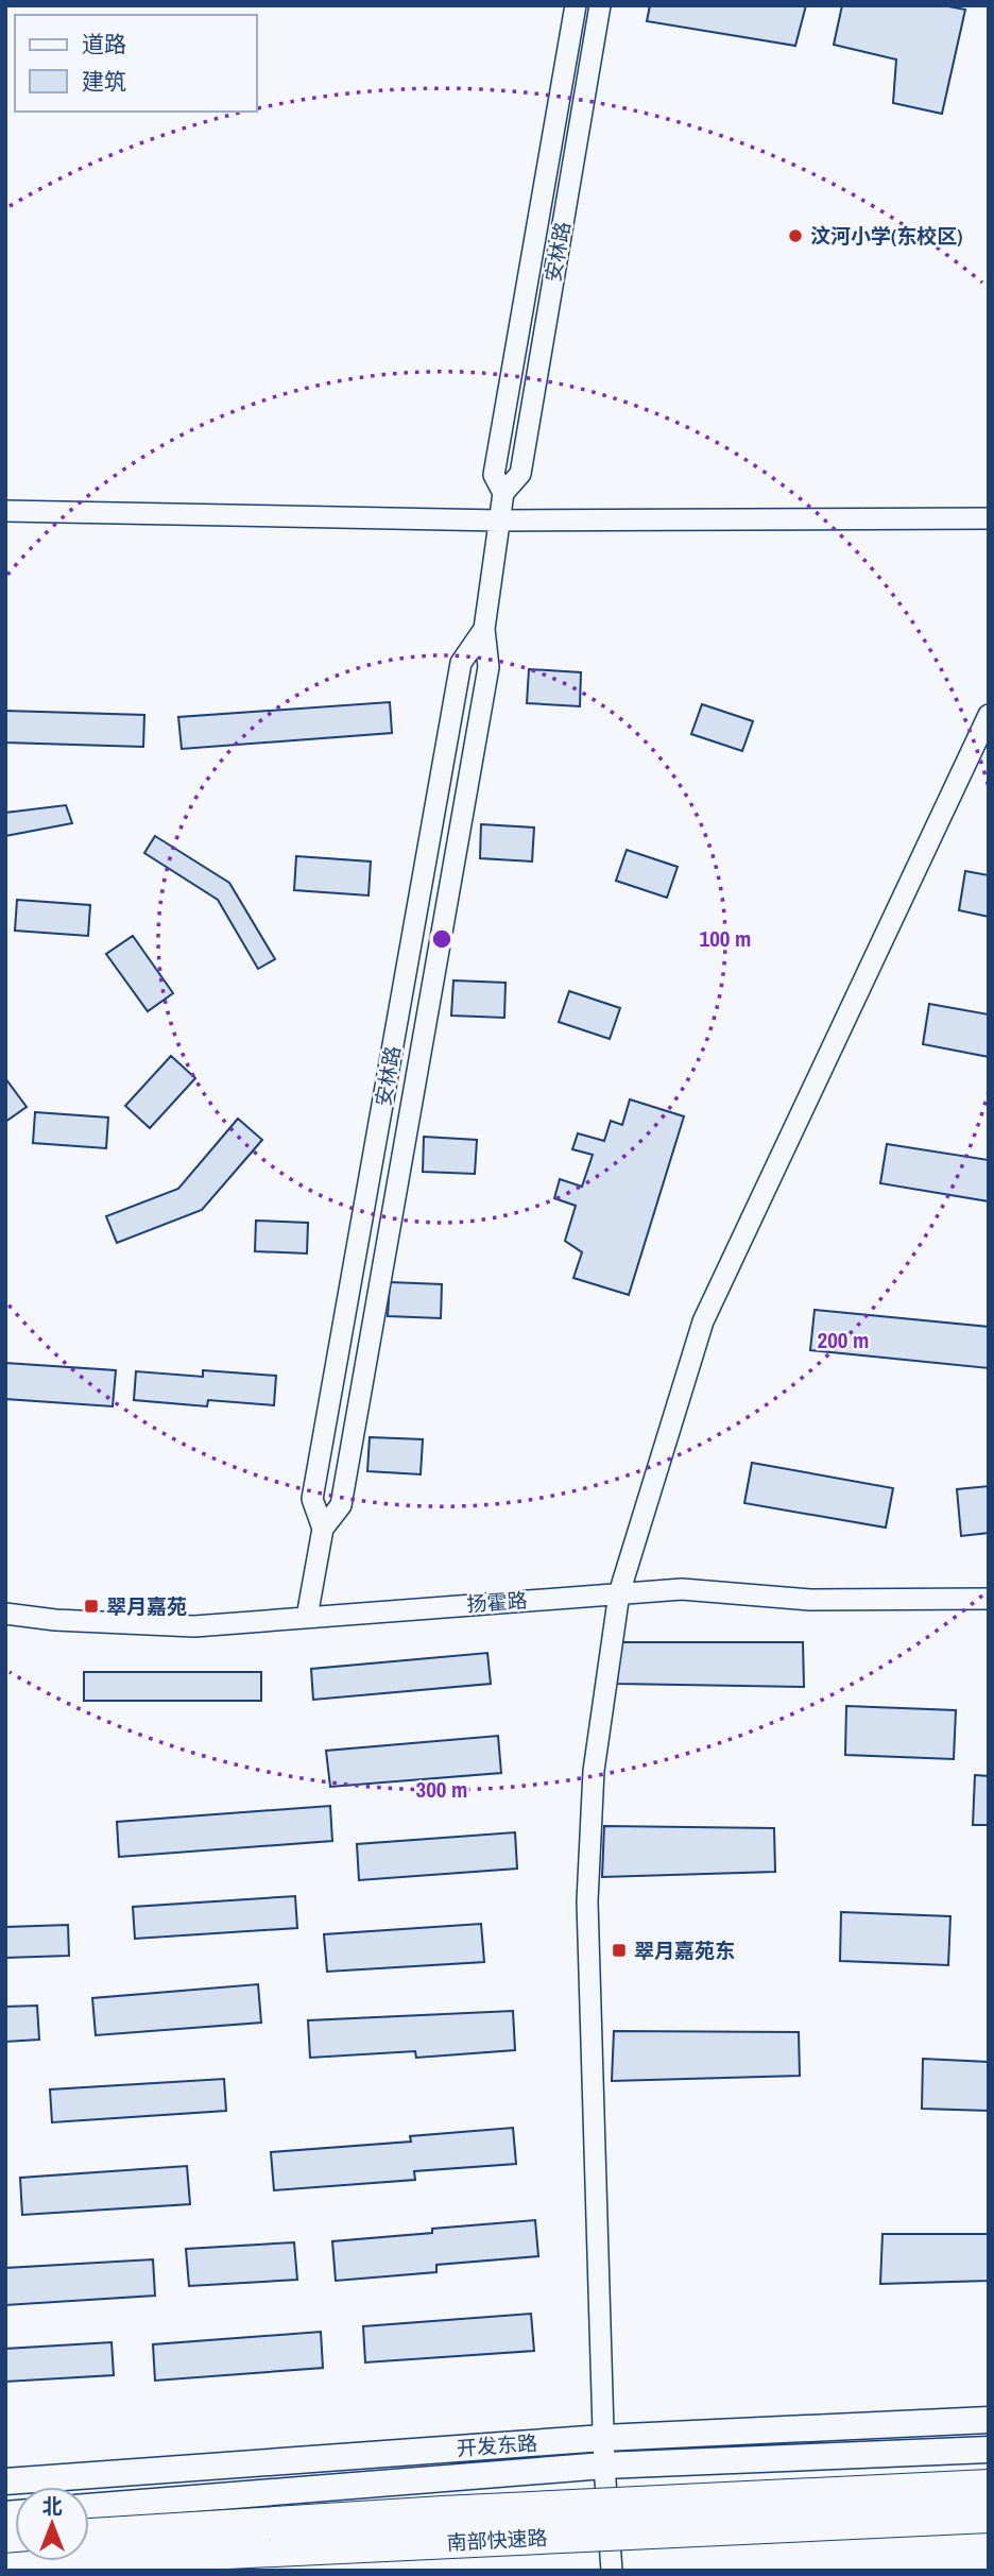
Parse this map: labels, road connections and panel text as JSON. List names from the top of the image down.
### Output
{
  "streets": {
    "highway": ["南部快速路"],
    "main road": ["开发东路"],
    "street": ["安林路", "扬霍路"]
  },
  "crossings": [
    ["安林路", "扬霍路"]
  ],
  "places": {
    "other": ["汶河小学(东校区)"],
    "transit": ["翠月嘉苑", "翠月嘉苑东"]
  },
  "legend": ["道路", "建筑"],
  "north": "top",
  "rings": ["100 m", "200 m", "300 m"]
}
